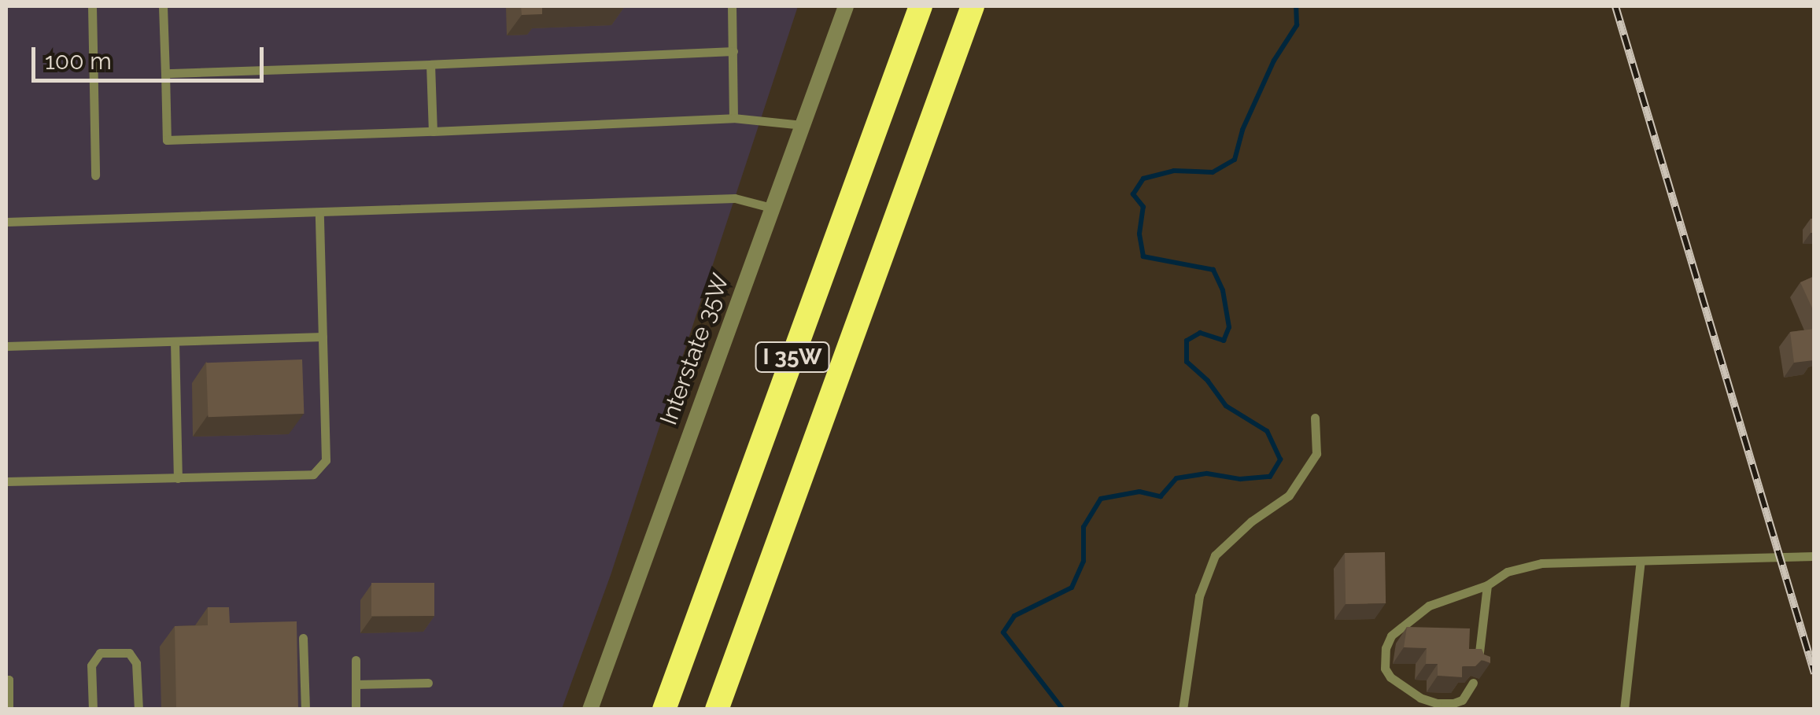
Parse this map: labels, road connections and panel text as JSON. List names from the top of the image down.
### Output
{
  "streets": {
    "highway": ["I 35W"],
    "street": ["Interstate 35W"]
  },
  "scale_bar": "100 m"
}
